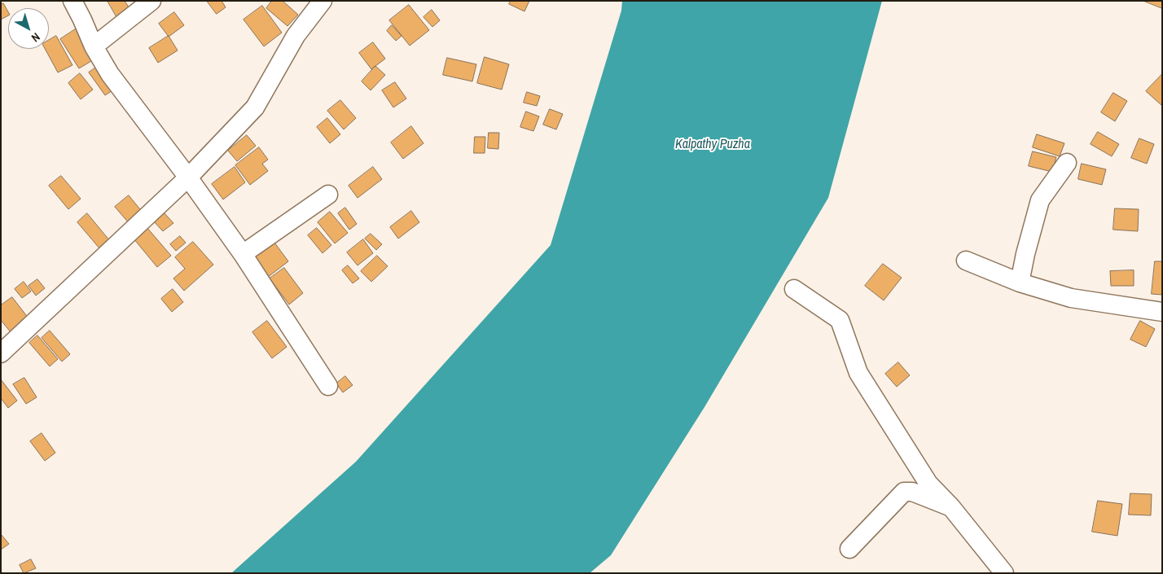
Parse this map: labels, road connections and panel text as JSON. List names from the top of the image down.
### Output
{
  "water": ["Kalpathy Puzha"],
  "north": "bottom right"
}
